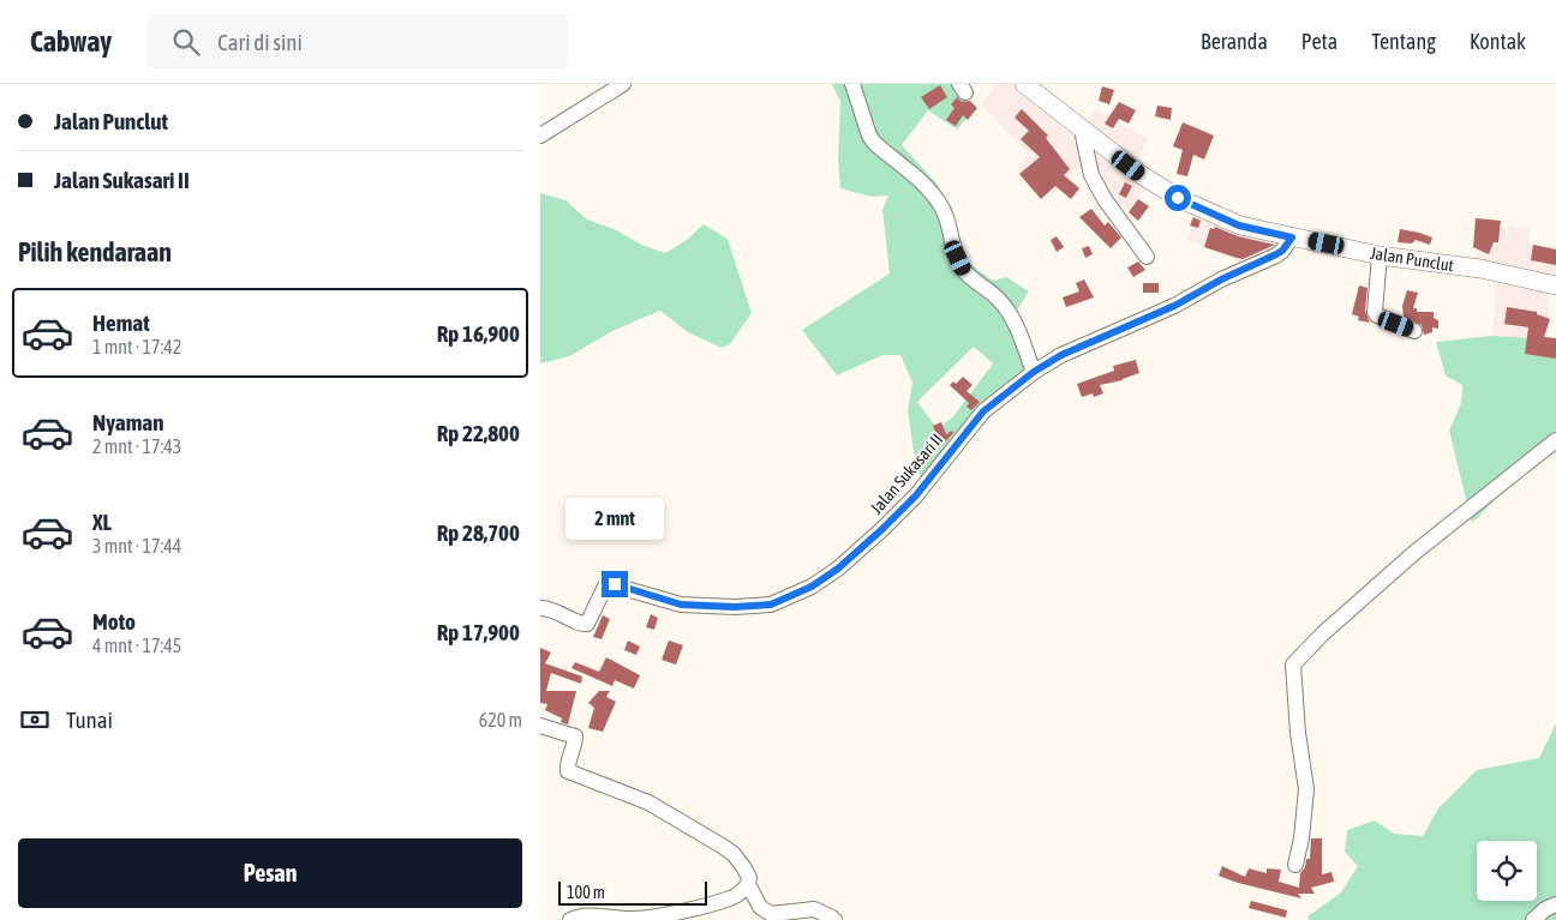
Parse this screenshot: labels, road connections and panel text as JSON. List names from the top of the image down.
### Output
{
  "streets": {
    "main road": ["Jalan Punclut"],
    "street": ["Jalan Sukasari II"]
  },
  "crossings": [
    ["Jalan Punclut", "Jalan Sukasari II"]
  ],
  "scale_bar": "100 m",
  "page": {
    "header": "Cabway",
    "search": "Cari di sini",
    "nav": [
      "Beranda",
      "Peta",
      "Tentang",
      "Kontak"
    ],
    "banner": ["Jalan Punclut", "Jalan Sukasari II"],
    "heading": "Pilih kendaraan",
    "list": [
      {
        "name": "Hemat",
        "note": "1 mnt · 17:42",
        "value": "Rp 16,900"
      },
      {
        "name": "Nyaman",
        "note": "2 mnt · 17:43",
        "value": "Rp 22,800"
      },
      {
        "name": "XL",
        "note": "3 mnt · 17:44",
        "value": "Rp 28,700"
      },
      {
        "name": "Moto",
        "note": "4 mnt · 17:45",
        "value": "Rp 17,900"
      }
    ],
    "bubble": "2 mnt",
    "pay": ["Tunai", "620 m"],
    "buttons": "Pesan",
    "scale": "100 m"
  }
}
